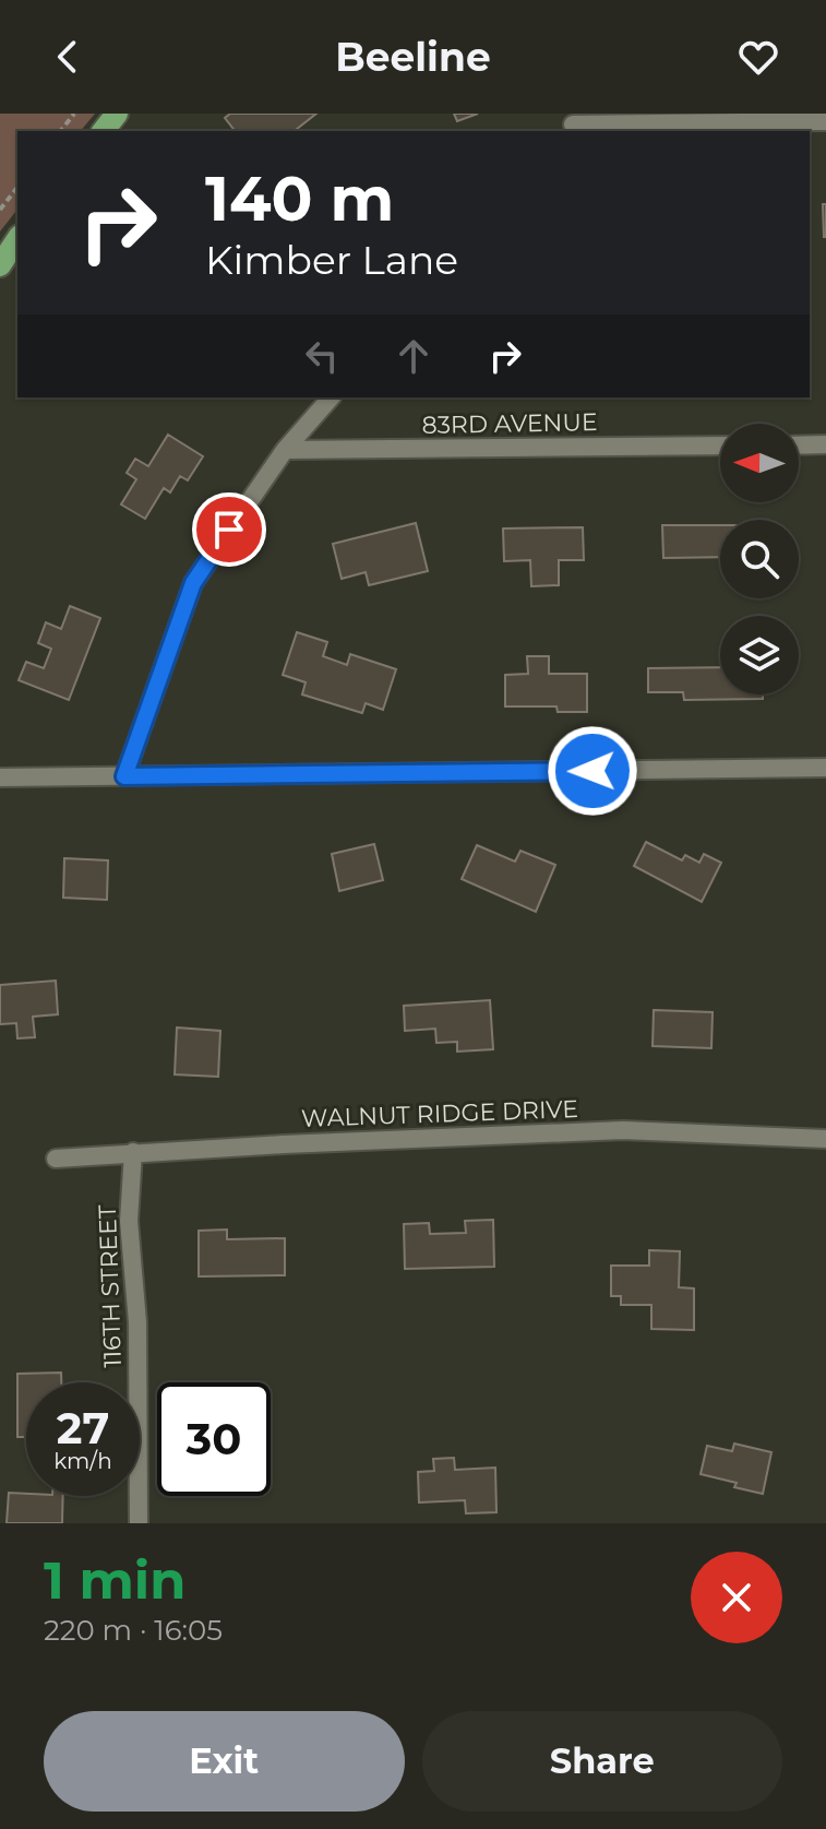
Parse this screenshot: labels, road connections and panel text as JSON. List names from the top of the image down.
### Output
{
  "streets": {
    "street": ["83RD AVENUE", "WALNUT RIDGE DRIVE", "116TH STREET"]
  },
  "crossings": [
    ["WALNUT RIDGE DRIVE", "116TH STREET"]
  ],
  "north": "left",
  "page": {
    "header": "Beeline",
    "turn": ["140 m", "Kimber Lane"],
    "speed": "27 km/h",
    "limit": "30",
    "heading": ["1 min", "220 m · 16:05"],
    "buttons": ["Exit", "Share"]
  }
}
